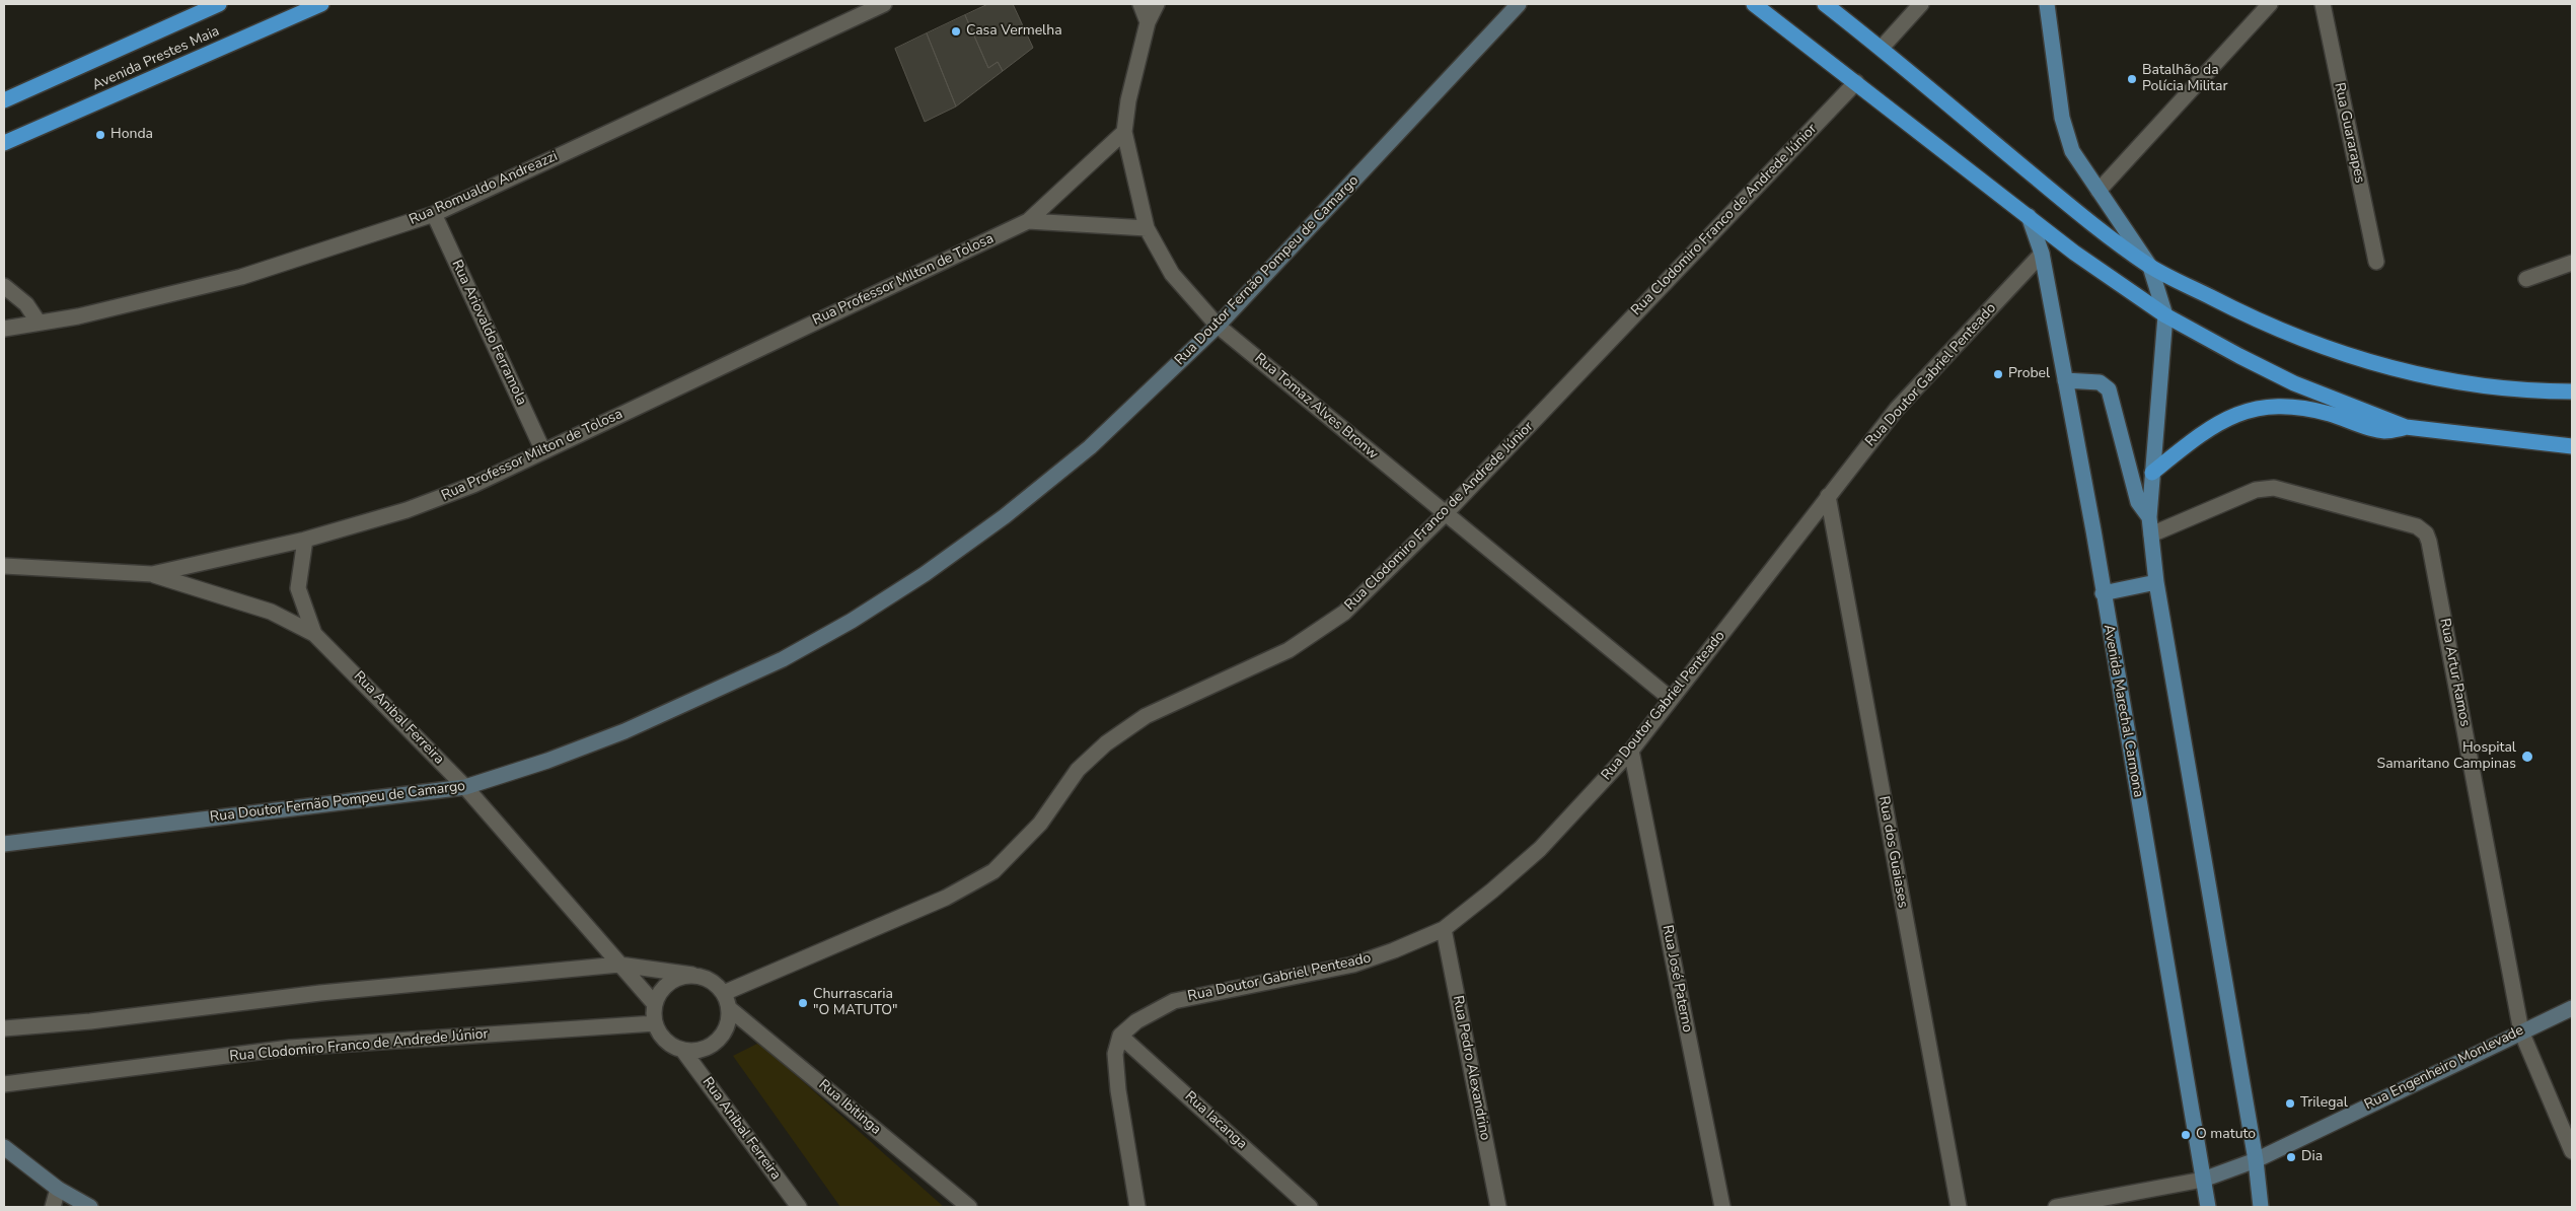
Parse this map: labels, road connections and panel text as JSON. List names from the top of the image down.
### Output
{
  "streets": {
    "highway": ["Avenida Prestes Maia"],
    "main road": ["Avenida Marechal Carmona"],
    "street": [
      "Rua Guararapes",
      "Rua Romualdo Andreazzi",
      "Rua Clodomiro Franco de Andrede Júnior",
      "Rua Doutor Fernão Pompeu de Camargo",
      "Rua Professor Milton de Tolosa",
      "Rua Ariovaldo Ferramola",
      "Rua Doutor Gabriel Penteado",
      "Rua Tomaz Alves Bronw",
      "Rua Artur Ramos",
      "Rua Anibal Ferreira",
      "Rua dos Guaiases",
      "Rua José Paterno",
      "Rua Pedro Alexandrino",
      "Rua Engenheiro Monlevade",
      "Rua Ibitinga",
      "Rua Iacanga"
    ]
  },
  "crossings": [
    ["Rua Romualdo Andreazzi", "Rua Ariovaldo Ferramola"],
    ["Rua Clodomiro Franco de Andrede Júnior", "Rua Tomaz Alves Bronw"],
    ["Rua Clodomiro Franco de Andrede Júnior", "Rua Anibal Ferreira"],
    ["Rua Clodomiro Franco de Andrede Júnior", "Rua Ibitinga"],
    ["Rua Doutor Fernão Pompeu de Camargo", "Rua Tomaz Alves Bronw"],
    ["Rua Doutor Fernão Pompeu de Camargo", "Rua Anibal Ferreira"],
    ["Rua Professor Milton de Tolosa", "Rua Ariovaldo Ferramola"],
    ["Rua Professor Milton de Tolosa", "Rua Tomaz Alves Bronw"],
    ["Rua Professor Milton de Tolosa", "Rua Anibal Ferreira"],
    ["Rua Doutor Gabriel Penteado", "Rua Tomaz Alves Bronw"],
    ["Rua Doutor Gabriel Penteado", "Avenida Marechal Carmona"],
    ["Rua Doutor Gabriel Penteado", "Rua dos Guaiases"],
    ["Rua Doutor Gabriel Penteado", "Rua José Paterno"],
    ["Rua Doutor Gabriel Penteado", "Rua Pedro Alexandrino"],
    ["Rua Doutor Gabriel Penteado", "Rua Iacanga"],
    ["Rua Artur Ramos", "Rua Engenheiro Monlevade"],
    ["Avenida Marechal Carmona", "Rua Engenheiro Monlevade"],
    ["Rua Anibal Ferreira", "Rua Ibitinga"]
  ],
  "places": [
    "Casa Vermelha",
    "Batalhão da Polícia Militar",
    "Honda",
    "Probel",
    "Hospital Samaritano Campinas",
    "Churrascaria \"O MATUTO\"",
    "Trilegal",
    "O matuto",
    "Dia"
  ]
}
